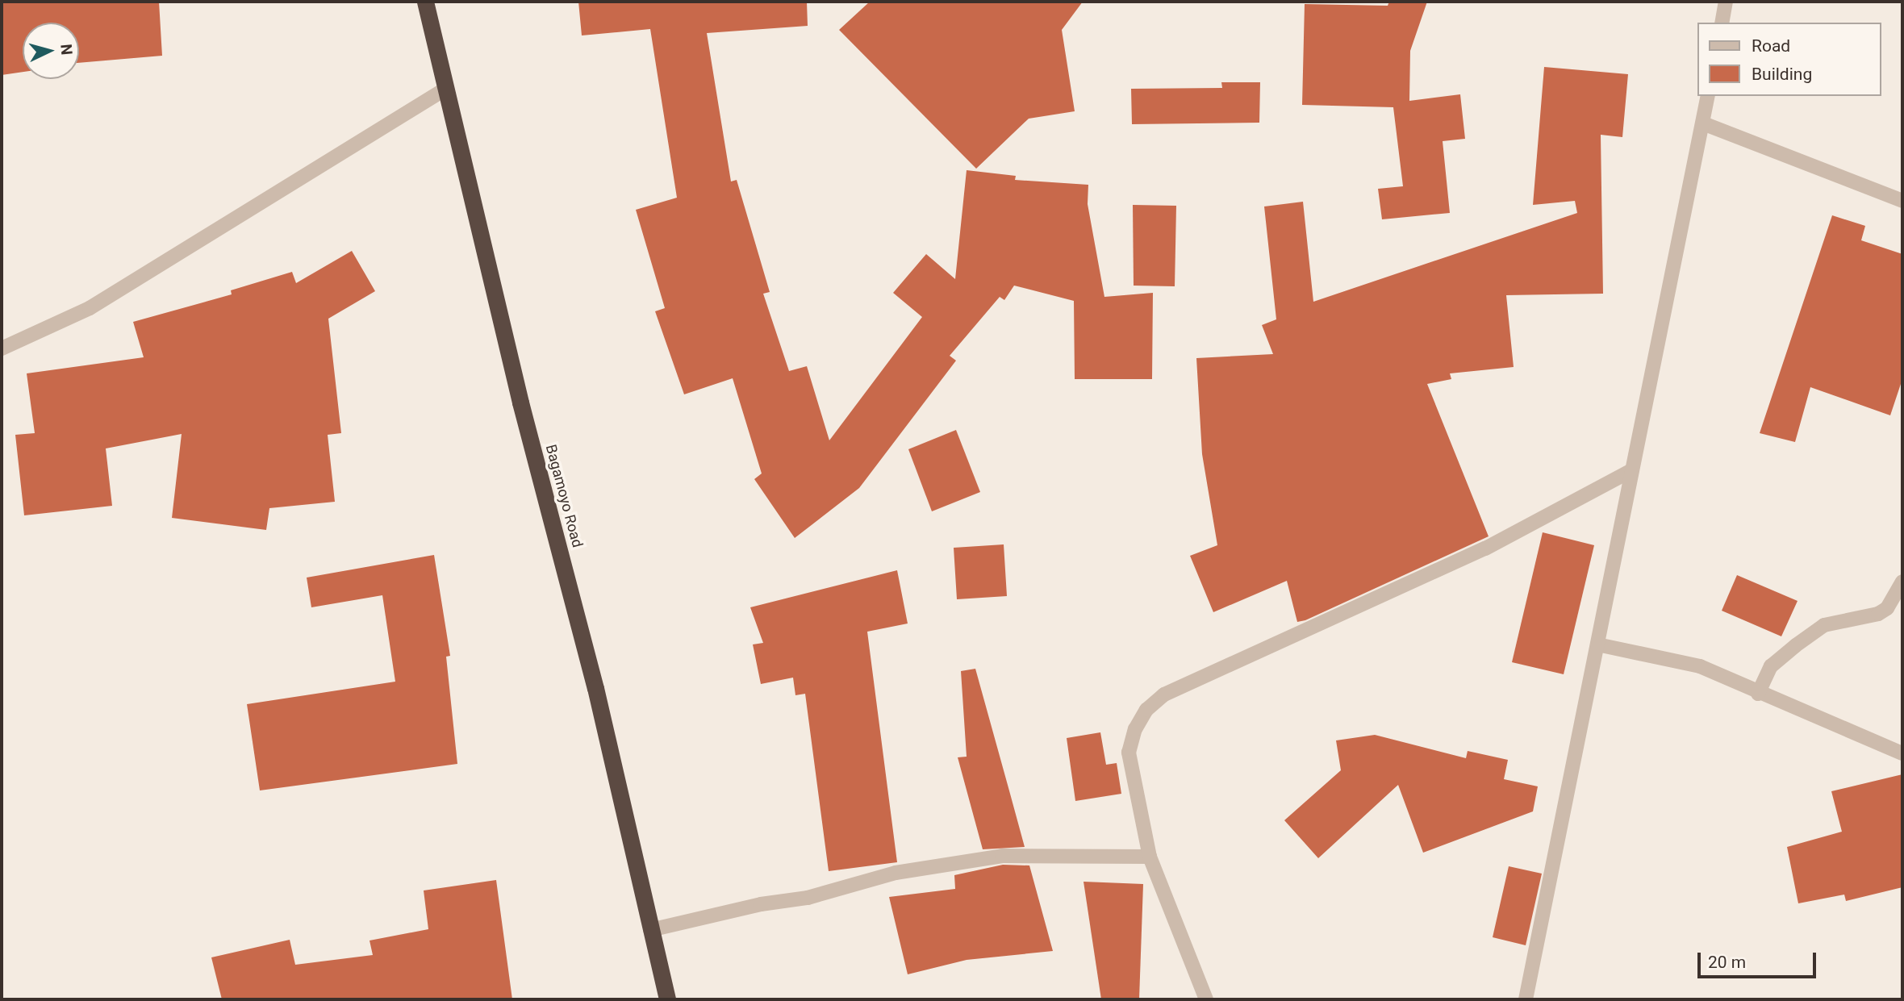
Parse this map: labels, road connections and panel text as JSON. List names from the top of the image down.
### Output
{
  "streets": {
    "highway": ["Bagamoyo Road"]
  },
  "legend": ["Road", "Building"],
  "scale_bar": "20 m",
  "north": "right"
}
